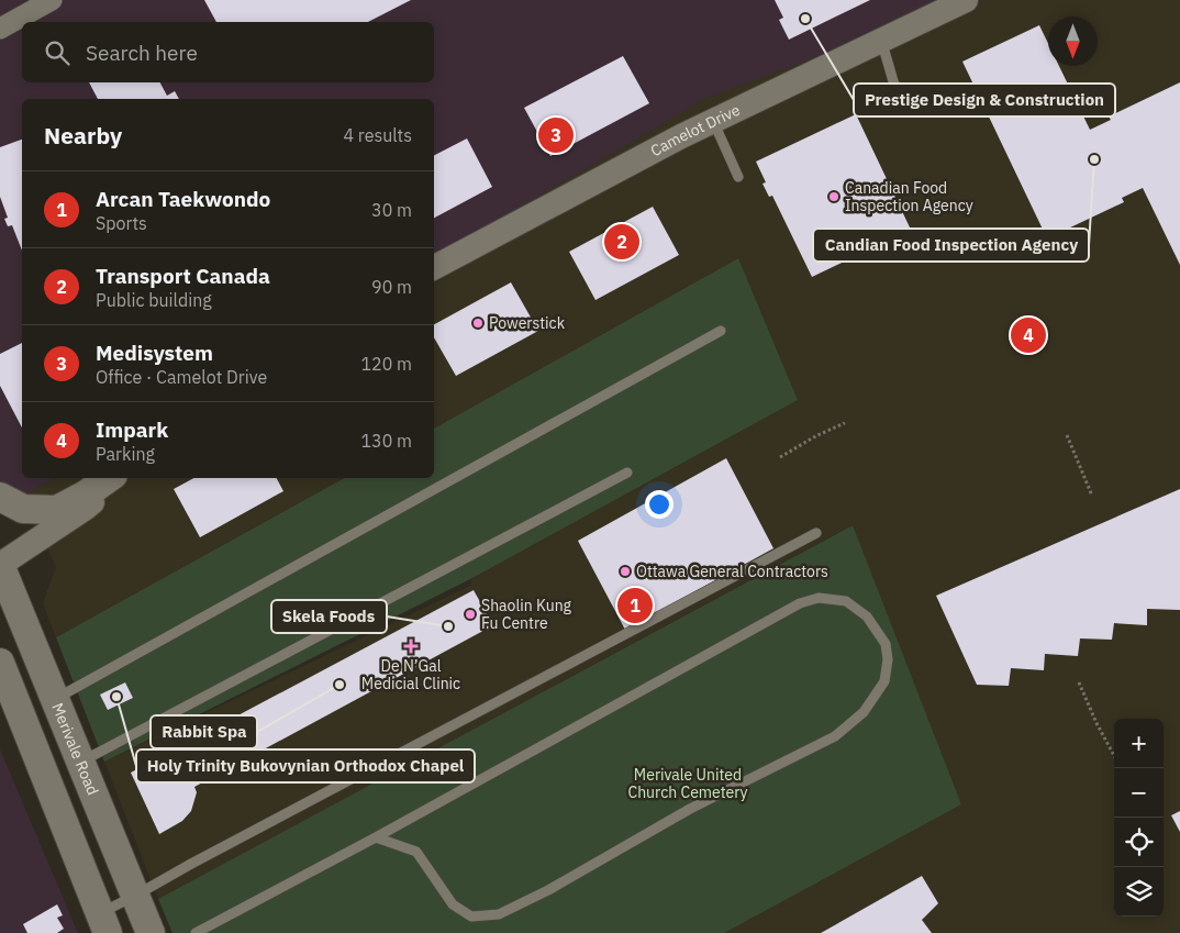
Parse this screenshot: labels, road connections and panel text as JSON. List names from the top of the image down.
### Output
{
  "streets": {
    "main road": ["Merivale Road"],
    "street": ["Camelot Drive"]
  },
  "parks": ["Merivale United Church Cemetery"],
  "places": {
    "other": [
      "Prestige Design & Construction",
      "Candian Food Inspection Agency",
      "Canadian Food Inspection Agency",
      "Powerstick",
      "Ottawa General Contractors",
      "Shaolin Kung Fu Centre",
      "Skela Foods",
      "Rabbit Spa",
      "Holy Trinity Bukovynian Orthodox Chapel"
    ],
    "health": ["De N’Gal Medicial Clinic"]
  },
  "north": "bottom",
  "page": {
    "search": "Search here",
    "heading": ["Nearby", "4 results"],
    "pins": [
      "3",
      "2",
      "4",
      "1"
    ],
    "list": [
      {
        "mark": "1",
        "name": "Arcan Taekwondo",
        "note": "Sports",
        "value": "30 m"
      },
      {
        "mark": "2",
        "name": "Transport Canada",
        "note": "Public building",
        "value": "90 m"
      },
      {
        "mark": "3",
        "name": "Medisystem",
        "note": "Office · Camelot Drive",
        "value": "120 m"
      },
      {
        "mark": "4",
        "name": "Impark",
        "note": "Parking",
        "value": "130 m"
      }
    ],
    "map_buttons": ["+", "−"]
  }
}
